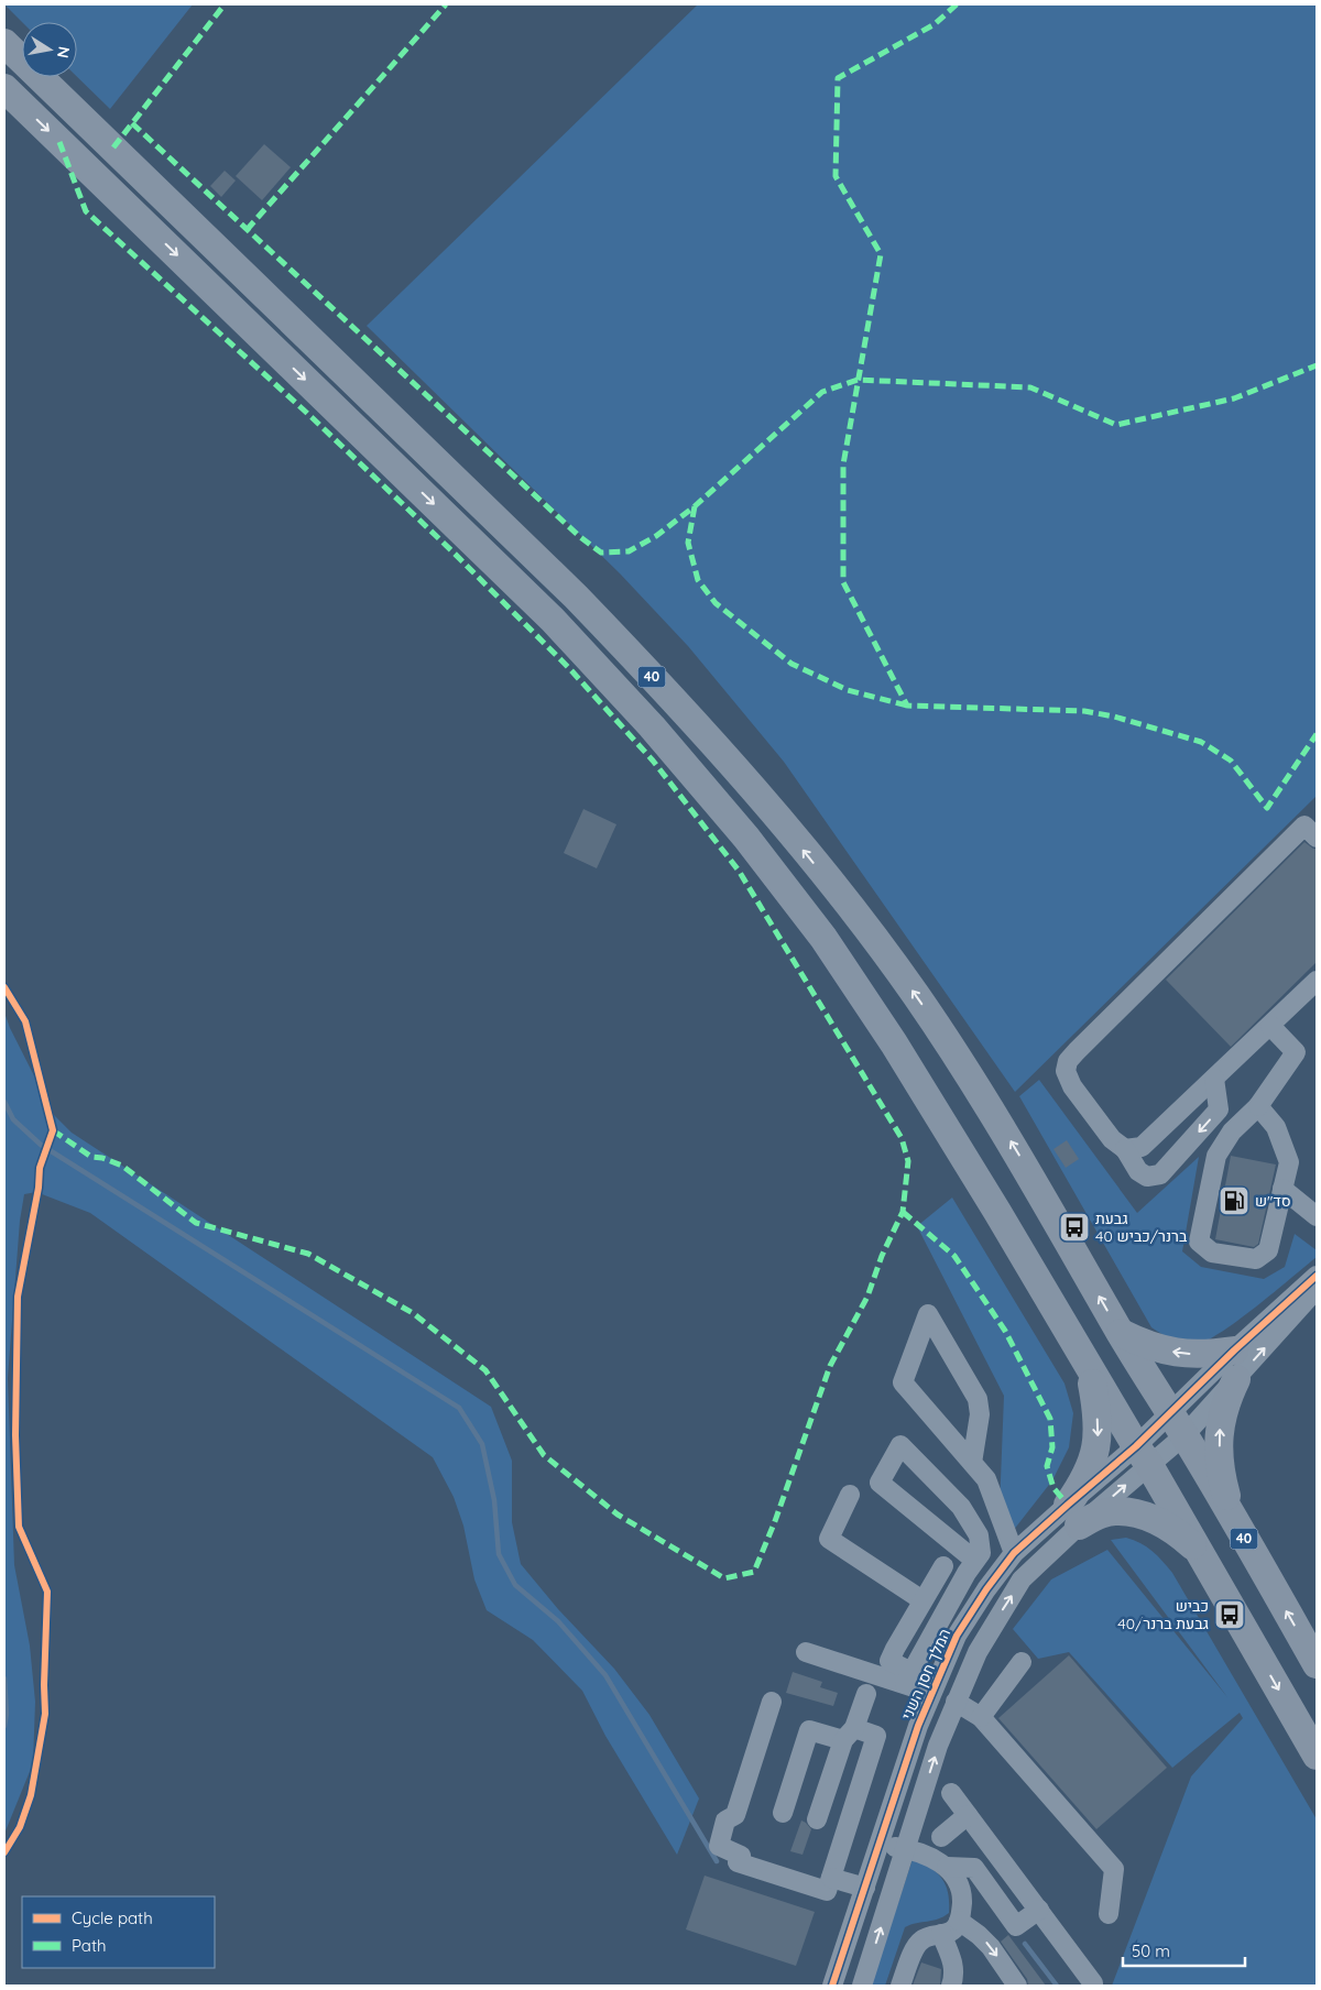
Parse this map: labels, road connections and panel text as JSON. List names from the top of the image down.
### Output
{
  "streets": {
    "highway": ["40"],
    "street": ["המלך חסן השני"]
  },
  "crossings": [
    ["40", "המלך חסן השני"]
  ],
  "places": {
    "fuel station": ["סד\"ש"],
    "bus stop": ["גבעת ברנר/כביש 40", "כביש 40/גבעת ברנר"]
  },
  "legend": ["Cycle path", "Path"],
  "scale_bar": "50 m",
  "north": "right"
}
